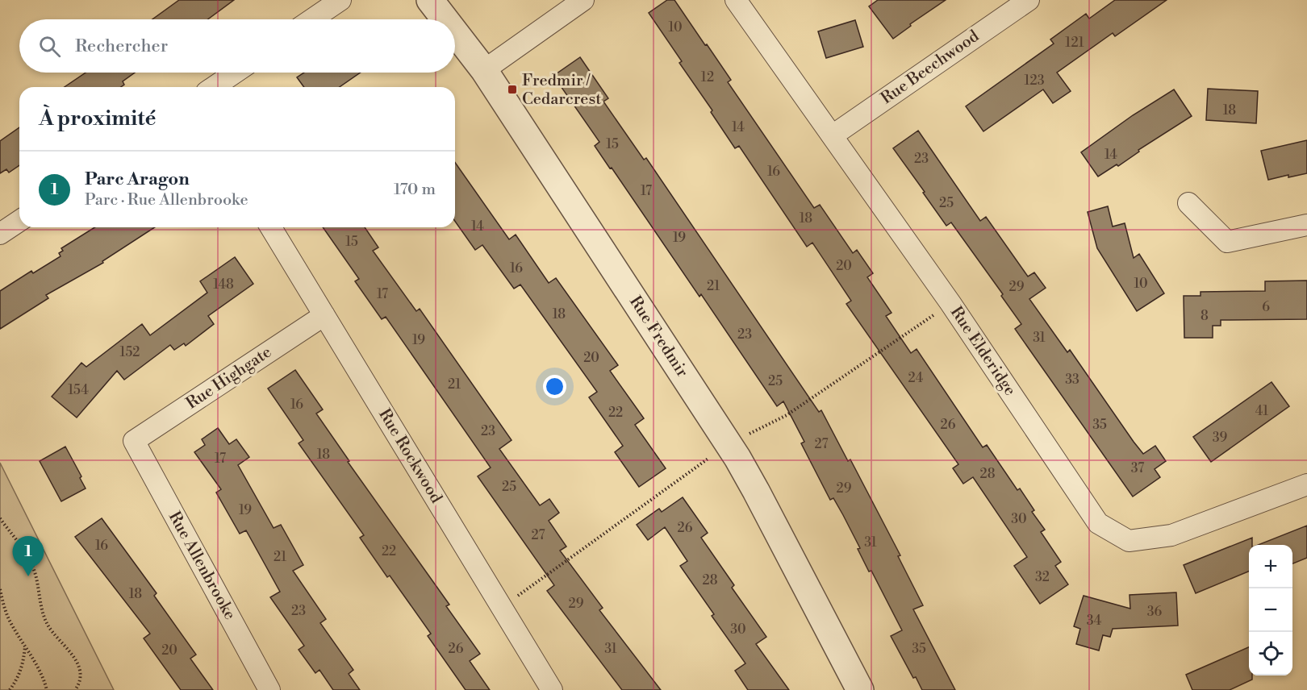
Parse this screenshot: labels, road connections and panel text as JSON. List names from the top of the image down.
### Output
{
  "streets": {
    "street": [
      "Rue Beechwood",
      "Rue Fredmir",
      "Rue Elderidge",
      "Rue Highgate",
      "Rue Rockwood",
      "Rue Allenbrooke"
    ]
  },
  "crossings": [
    ["Rue Beechwood", "Rue Elderidge"],
    ["Rue Highgate", "Rue Rockwood"],
    ["Rue Highgate", "Rue Allenbrooke"]
  ],
  "places": {
    "transit": ["Fredmir / Cedarcrest"]
  },
  "house_numbers": [
    "10",
    "121",
    "12",
    "123",
    "18",
    "14",
    "15",
    "14",
    "23",
    "16",
    "17",
    "25",
    "18",
    "14",
    "19",
    "15",
    "20",
    "16",
    "10",
    "148",
    "21",
    "29",
    "17",
    "6",
    "18",
    "8",
    "23",
    "31",
    "19",
    "152",
    "20",
    "24",
    "33",
    "25",
    "21",
    "154",
    "16",
    "41",
    "22",
    "26",
    "35",
    "23",
    "39",
    "27",
    "18",
    "17",
    "37",
    "28",
    "25",
    "29",
    "19",
    "30",
    "26",
    "27",
    "31",
    "16",
    "22",
    "21",
    "32",
    "28",
    "18",
    "29",
    "23",
    "36",
    "34",
    "30",
    "26",
    "31",
    "35",
    "20"
  ],
  "page": {
    "search": "Rechercher",
    "heading": "À proximité",
    "list": [
      {
        "mark": "1",
        "name": "Parc Aragon",
        "note": "Parc · Rue Allenbrooke",
        "value": "170 m"
      }
    ],
    "pins": "1",
    "map_buttons": ["+", "−"]
  }
}
